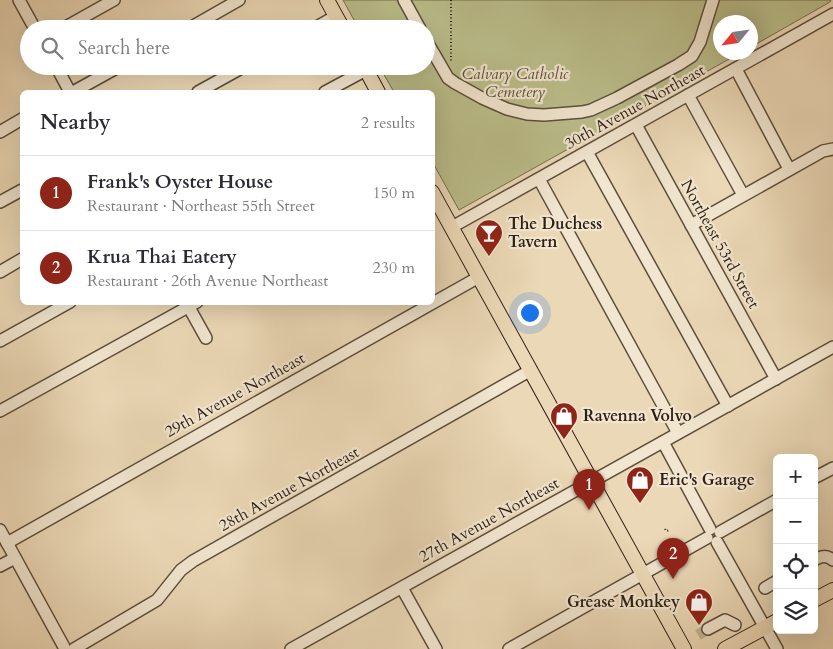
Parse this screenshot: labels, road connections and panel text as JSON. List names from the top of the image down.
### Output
{
  "streets": {
    "street": [
      "30th Avenue Northeast",
      "Northeast 53rd Street",
      "29th Avenue Northeast",
      "28th Avenue Northeast",
      "27th Avenue Northeast"
    ]
  },
  "crossings": [
    ["30th Avenue Northeast", "Northeast 53rd Street"],
    ["Northeast 53rd Street", "27th Avenue Northeast"]
  ],
  "parks": ["Calvary Catholic Cemetery"],
  "places": {
    "bar": ["The Duchess Tavern"],
    "shop": ["Ravenna Volvo", "Eric's Garage", "Grease Monkey"]
  },
  "north": "bottom left",
  "page": {
    "search": "Search here",
    "heading": ["Nearby", "2 results"],
    "list": [
      {
        "mark": "1",
        "name": "Frank's Oyster House",
        "note": "Restaurant · Northeast 55th Street",
        "value": "150 m"
      },
      {
        "mark": "2",
        "name": "Krua Thai Eatery",
        "note": "Restaurant · 26th Avenue Northeast",
        "value": "230 m"
      }
    ],
    "map_buttons": ["+", "−"],
    "pins": ["1", "2"]
  }
}
